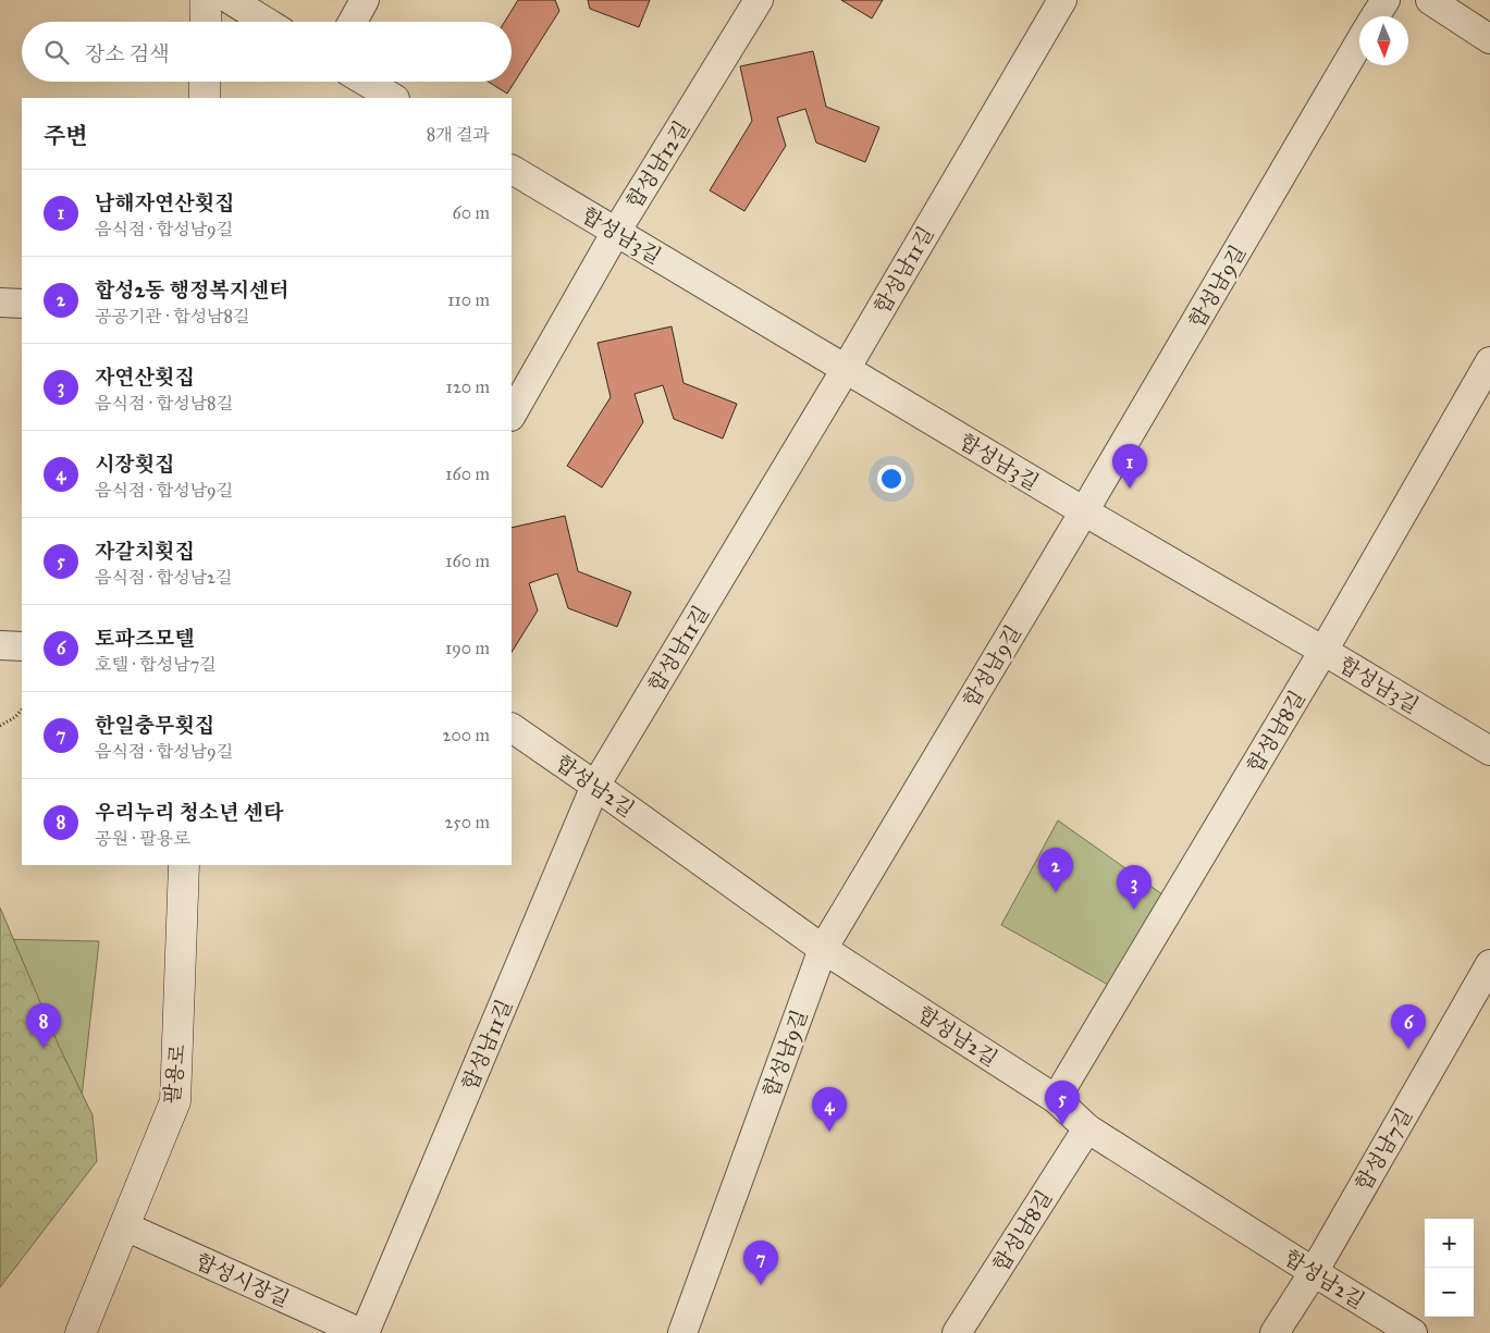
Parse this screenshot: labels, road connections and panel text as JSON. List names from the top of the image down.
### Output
{
  "streets": {
    "main road": ["팔용로"],
    "street": [
      "합성남12길",
      "합성남3길",
      "합성남11길",
      "합성남9길",
      "합성남8길",
      "합성남2길",
      "합성남7길",
      "합성시장길"
    ]
  },
  "crossings": [
    ["합성남12길", "합성남3길"],
    ["합성남3길", "합성남11길"],
    ["합성남3길", "합성남9길"],
    ["합성남3길", "합성남8길"],
    ["합성남11길", "합성남2길"],
    ["합성남11길", "합성시장길"],
    ["합성남9길", "합성남2길"],
    ["합성남8길", "합성남2길"],
    ["합성남2길", "합성남7길"],
    ["팔용로", "합성시장길"]
  ],
  "north": "bottom",
  "page": {
    "search": "장소 검색",
    "heading": ["주변", "8개 결과"],
    "list": [
      {
        "mark": "1",
        "name": "남해자연산횟집",
        "note": "음식점 · 합성남9길",
        "value": "60 m"
      },
      {
        "mark": "2",
        "name": "합성2동 행정복지센터",
        "note": "공공기관 · 합성남8길",
        "value": "110 m"
      },
      {
        "mark": "3",
        "name": "자연산횟집",
        "note": "음식점 · 합성남8길",
        "value": "120 m"
      },
      {
        "mark": "4",
        "name": "시장횟집",
        "note": "음식점 · 합성남9길",
        "value": "160 m"
      },
      {
        "mark": "5",
        "name": "자갈치횟집",
        "note": "음식점 · 합성남2길",
        "value": "160 m"
      },
      {
        "mark": "6",
        "name": "토파즈모텔",
        "note": "호텔 · 합성남7길",
        "value": "190 m"
      },
      {
        "mark": "7",
        "name": "한일충무횟집",
        "note": "음식점 · 합성남9길",
        "value": "200 m"
      },
      {
        "mark": "8",
        "name": "우리누리 청소년 센타",
        "note": "공원 · 팔용로",
        "value": "250 m"
      }
    ],
    "pins": [
      "1",
      "2",
      "3",
      "8",
      "6",
      "5",
      "4",
      "7"
    ],
    "map_buttons": ["+", "−"]
  }
}
